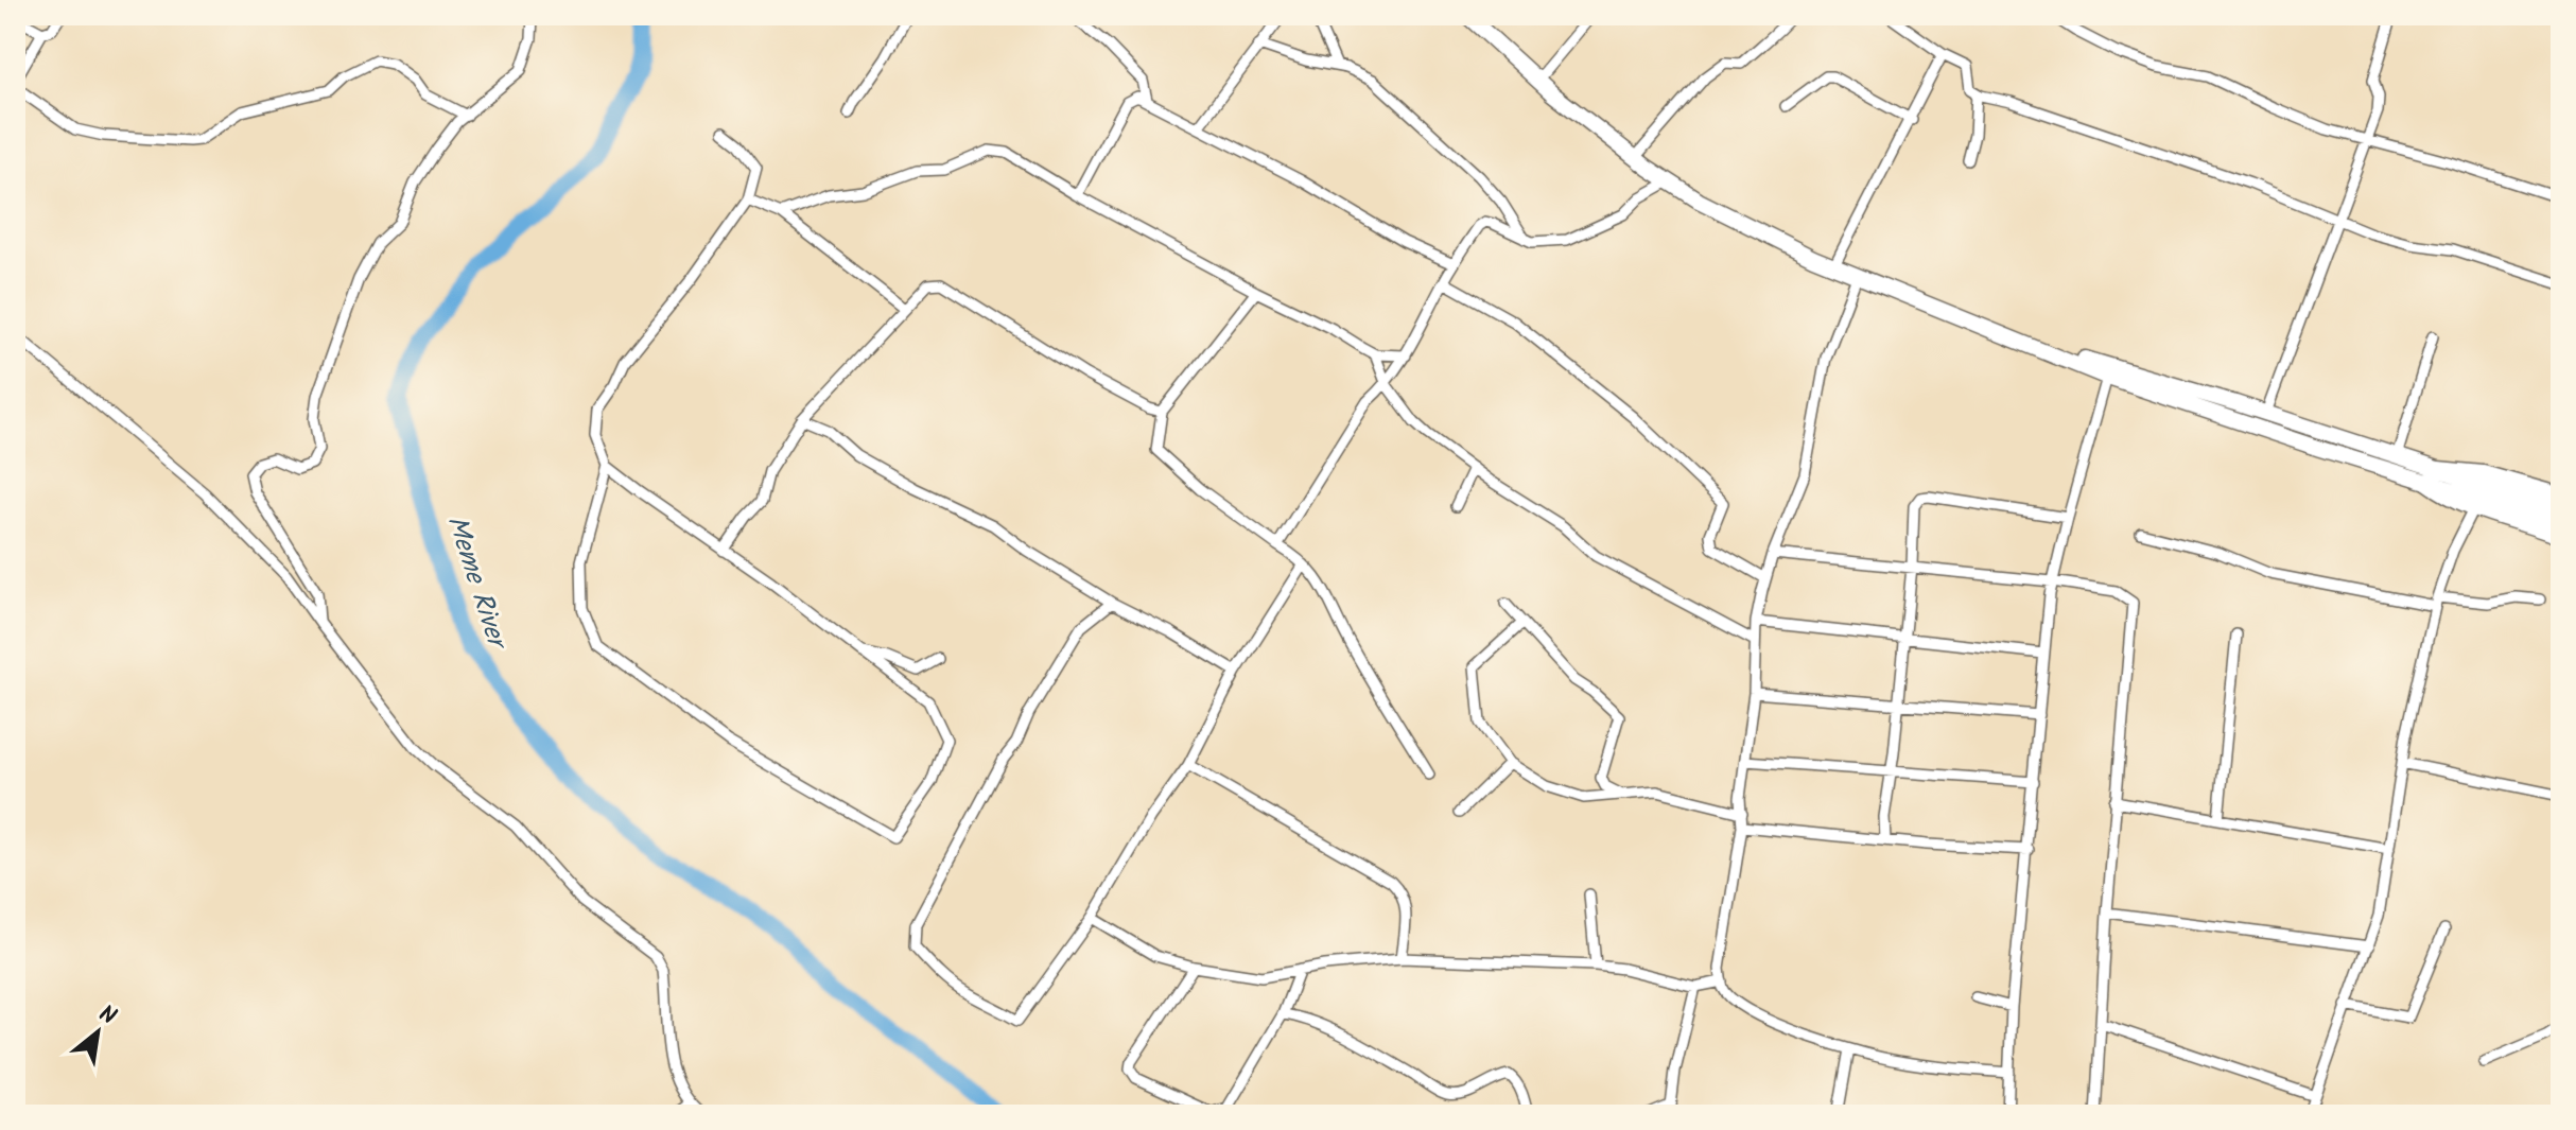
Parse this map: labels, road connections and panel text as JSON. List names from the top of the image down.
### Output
{
  "water": ["Meme River"],
  "north": "top right"
}
